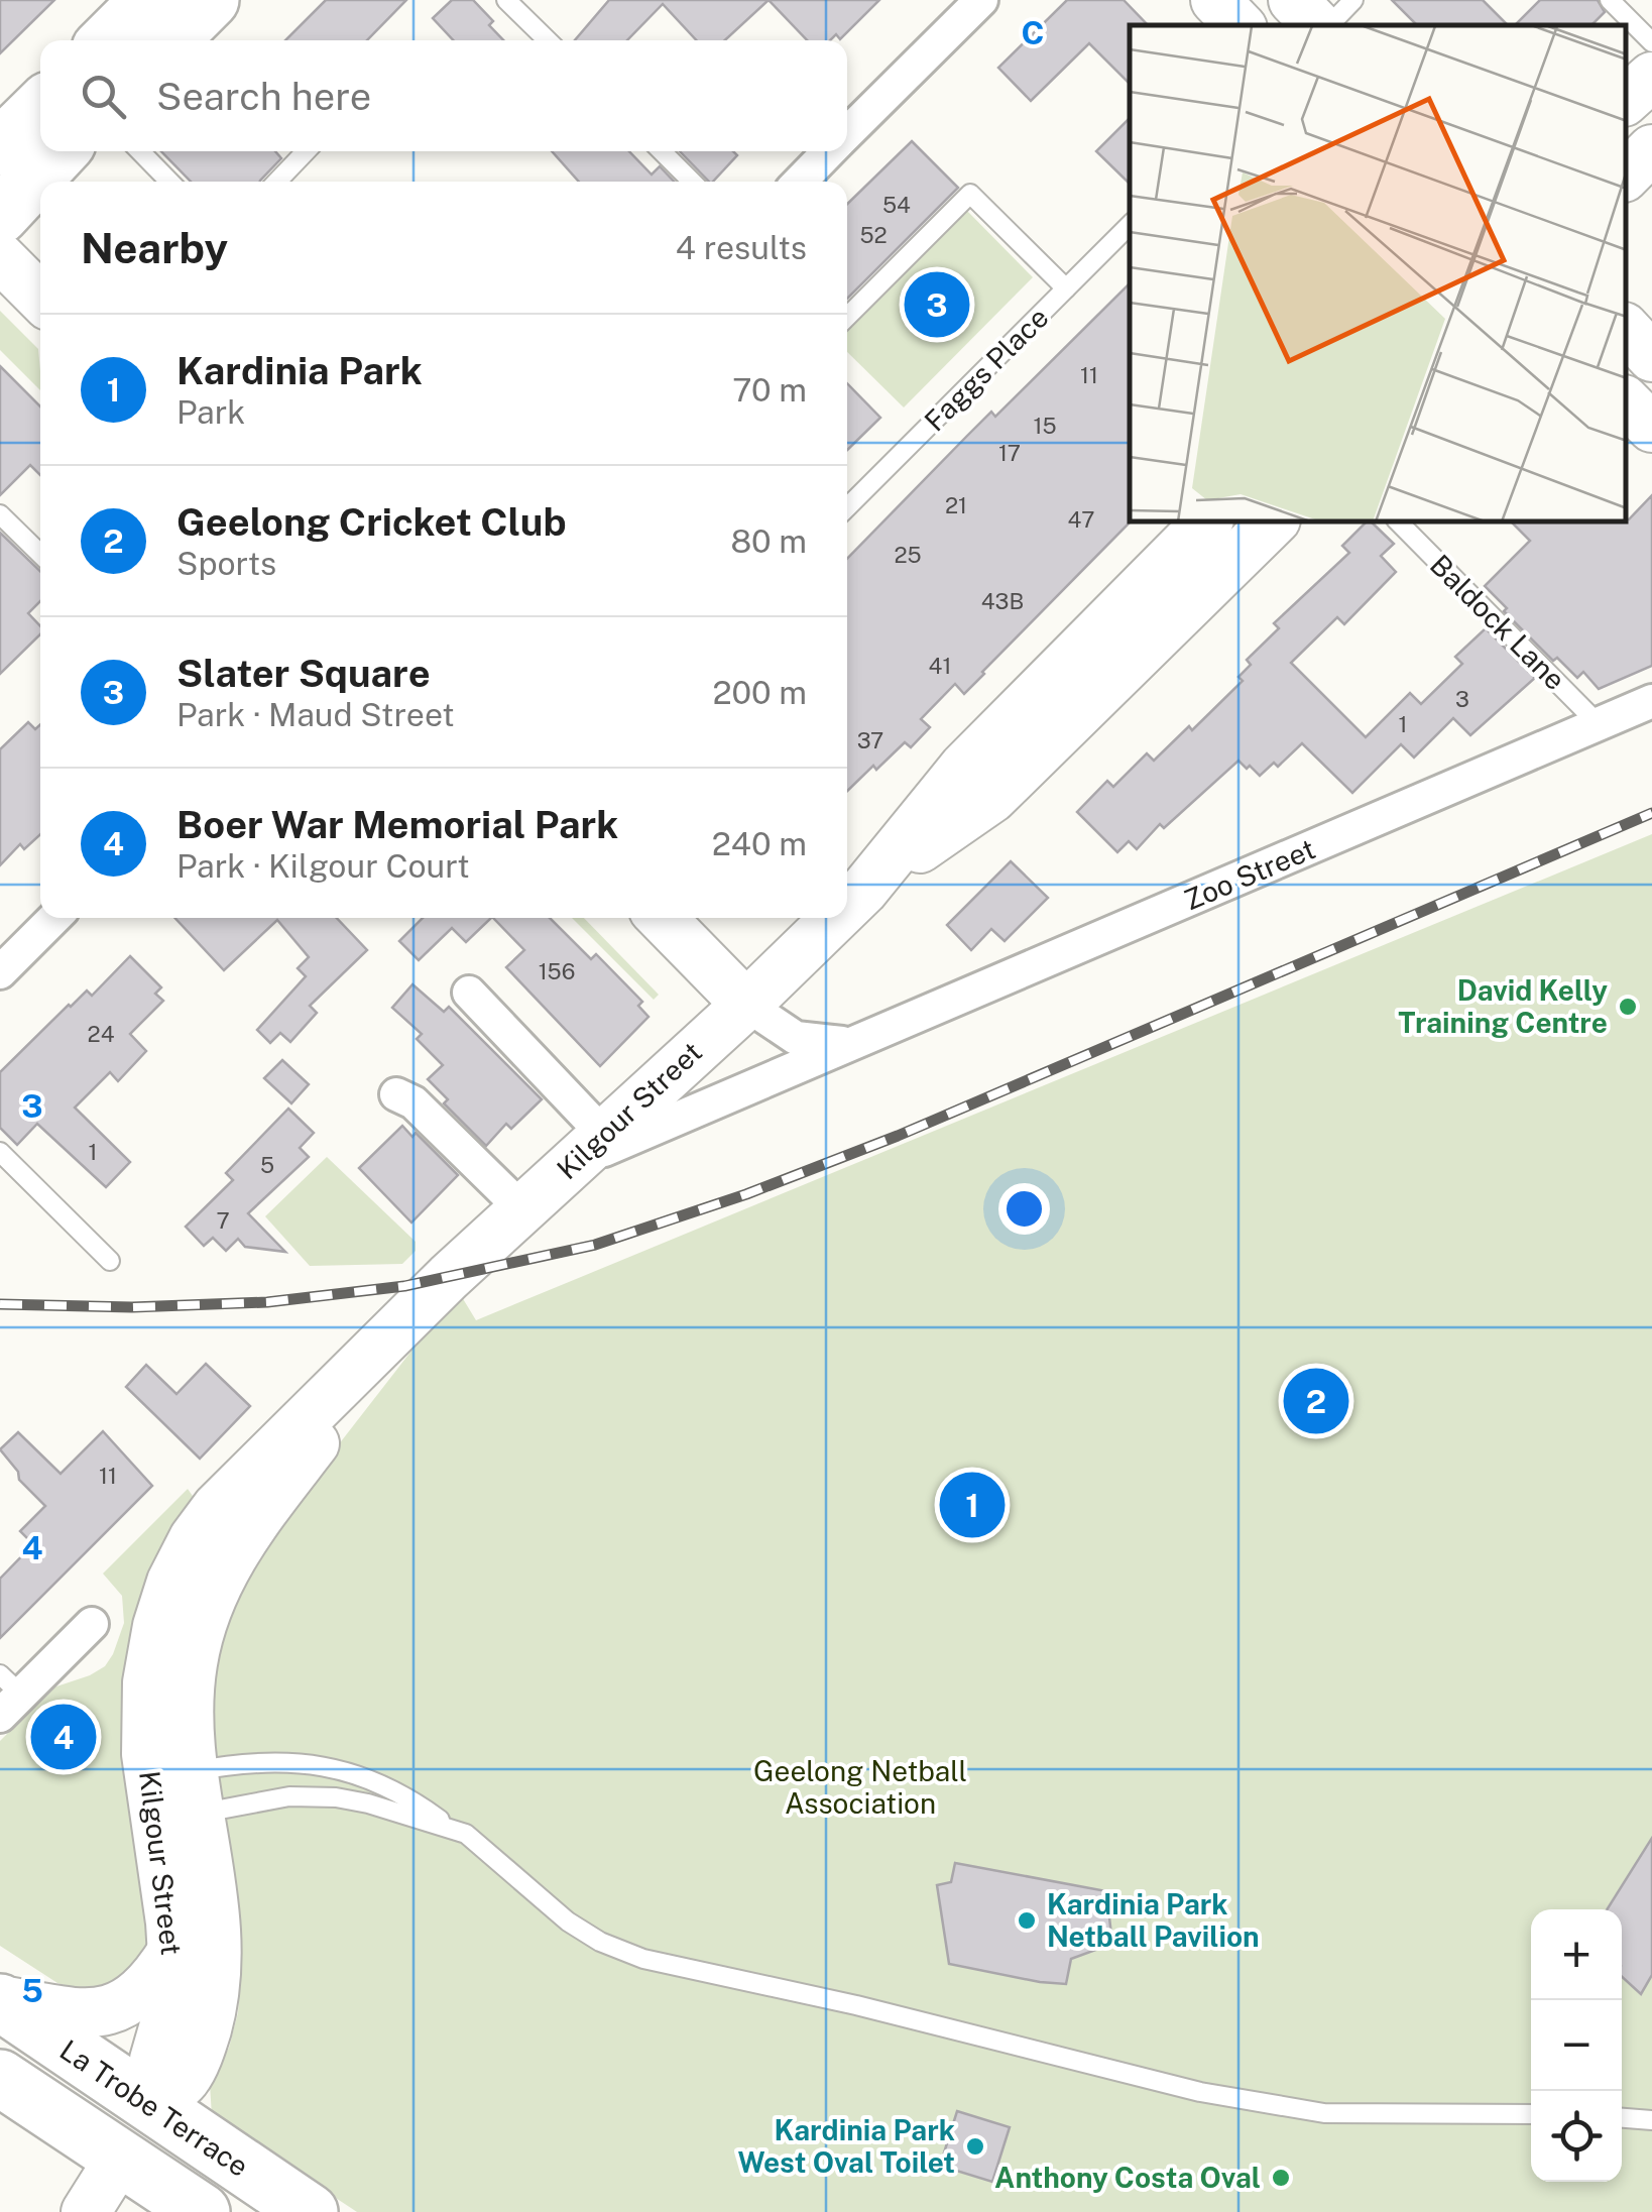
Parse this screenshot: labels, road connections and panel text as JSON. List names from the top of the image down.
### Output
{
  "streets": {
    "highway": ["La Trobe Terrace"],
    "street": ["Zoo Street", "Kilgour Street"],
    "lane": ["Faggs Place", "Baldock Lane"]
  },
  "crossings": [
    ["Baldock Lane", "Zoo Street"],
    ["Zoo Street", "Kilgour Street"],
    ["Kilgour Street", "La Trobe Terrace"]
  ],
  "parks": ["Geelong Netball Association"],
  "places": [
    "David Kelly Training Centre",
    "Kardinia Park Netball Pavilion",
    "Kardinia Park West Oval Toilet",
    "Anthony Costa Oval"
  ],
  "house_numbers": [
    "54",
    "52",
    "11",
    "15",
    "17",
    "21",
    "47",
    "25",
    "43B",
    "41",
    "3",
    "1",
    "37",
    "156",
    "24",
    "1",
    "5",
    "7",
    "11"
  ],
  "page": {
    "search": "Search here",
    "heading": ["Nearby", "4 results"],
    "pins": [
      "3",
      "2",
      "1",
      "4"
    ],
    "list": [
      {
        "mark": "1",
        "name": "Kardinia Park",
        "note": "Park",
        "value": "70 m"
      },
      {
        "mark": "2",
        "name": "Geelong Cricket Club",
        "note": "Sports",
        "value": "80 m"
      },
      {
        "mark": "3",
        "name": "Slater Square",
        "note": "Park · Maud Street",
        "value": "200 m"
      },
      {
        "mark": "4",
        "name": "Boer War Memorial Park",
        "note": "Park · Kilgour Court",
        "value": "240 m"
      }
    ],
    "map_buttons": ["+", "−"]
  },
  "grid": {
    "columns": ["C"],
    "rows": ["3", "4", "5"]
  }
}
